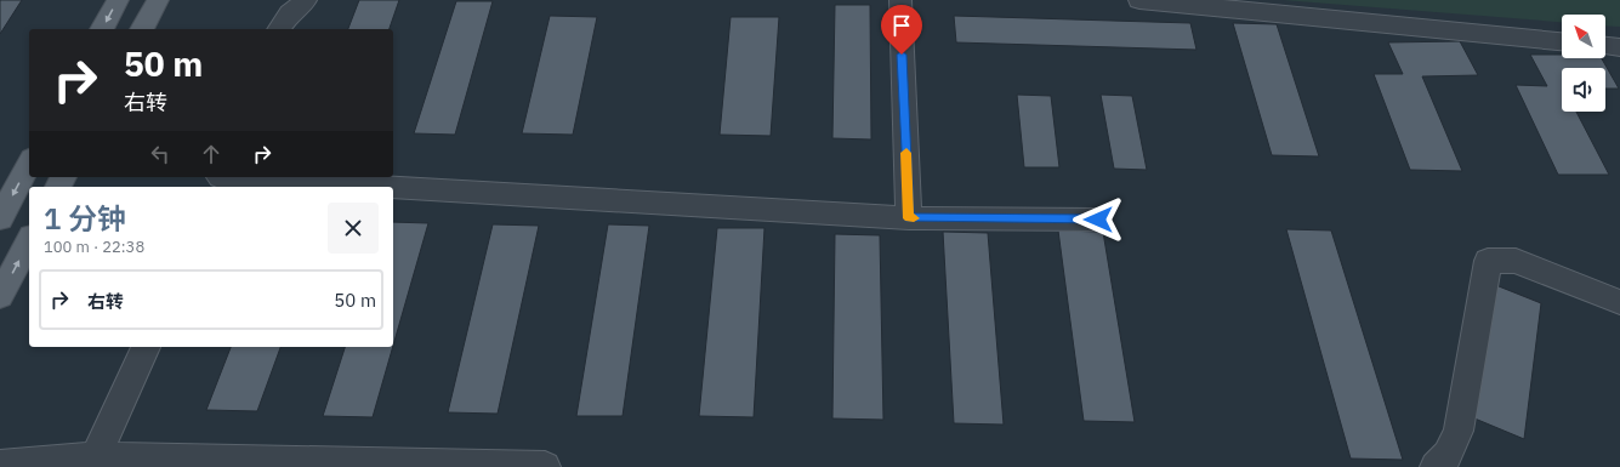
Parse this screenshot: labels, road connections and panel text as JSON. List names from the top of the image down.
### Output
{
  "north": "top left",
  "page": {
    "turn": ["50 m", "右转"],
    "heading": ["1 分钟", "100 m · 22:38"],
    "list": [
      {
        "name": "右转",
        "value": "50 m"
      }
    ]
  }
}
